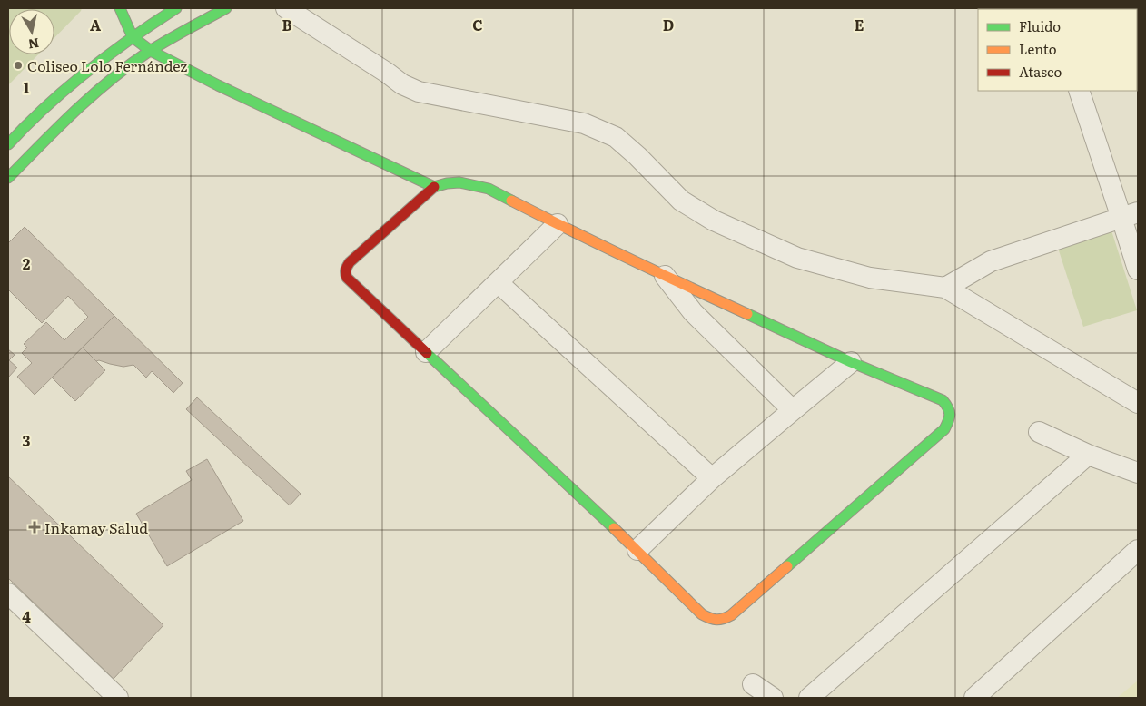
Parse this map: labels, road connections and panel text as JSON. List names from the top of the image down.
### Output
{
  "places": {
    "other": ["Coliseo Lolo Fernández"],
    "health": ["Inkamay Salud"]
  },
  "legend": ["Fluido", "Lento", "Atasco"],
  "north": "bottom",
  "grid": {
    "columns": [
      "A",
      "B",
      "C",
      "D",
      "E"
    ],
    "rows": [
      "1",
      "2",
      "3",
      "4"
    ]
  }
}
